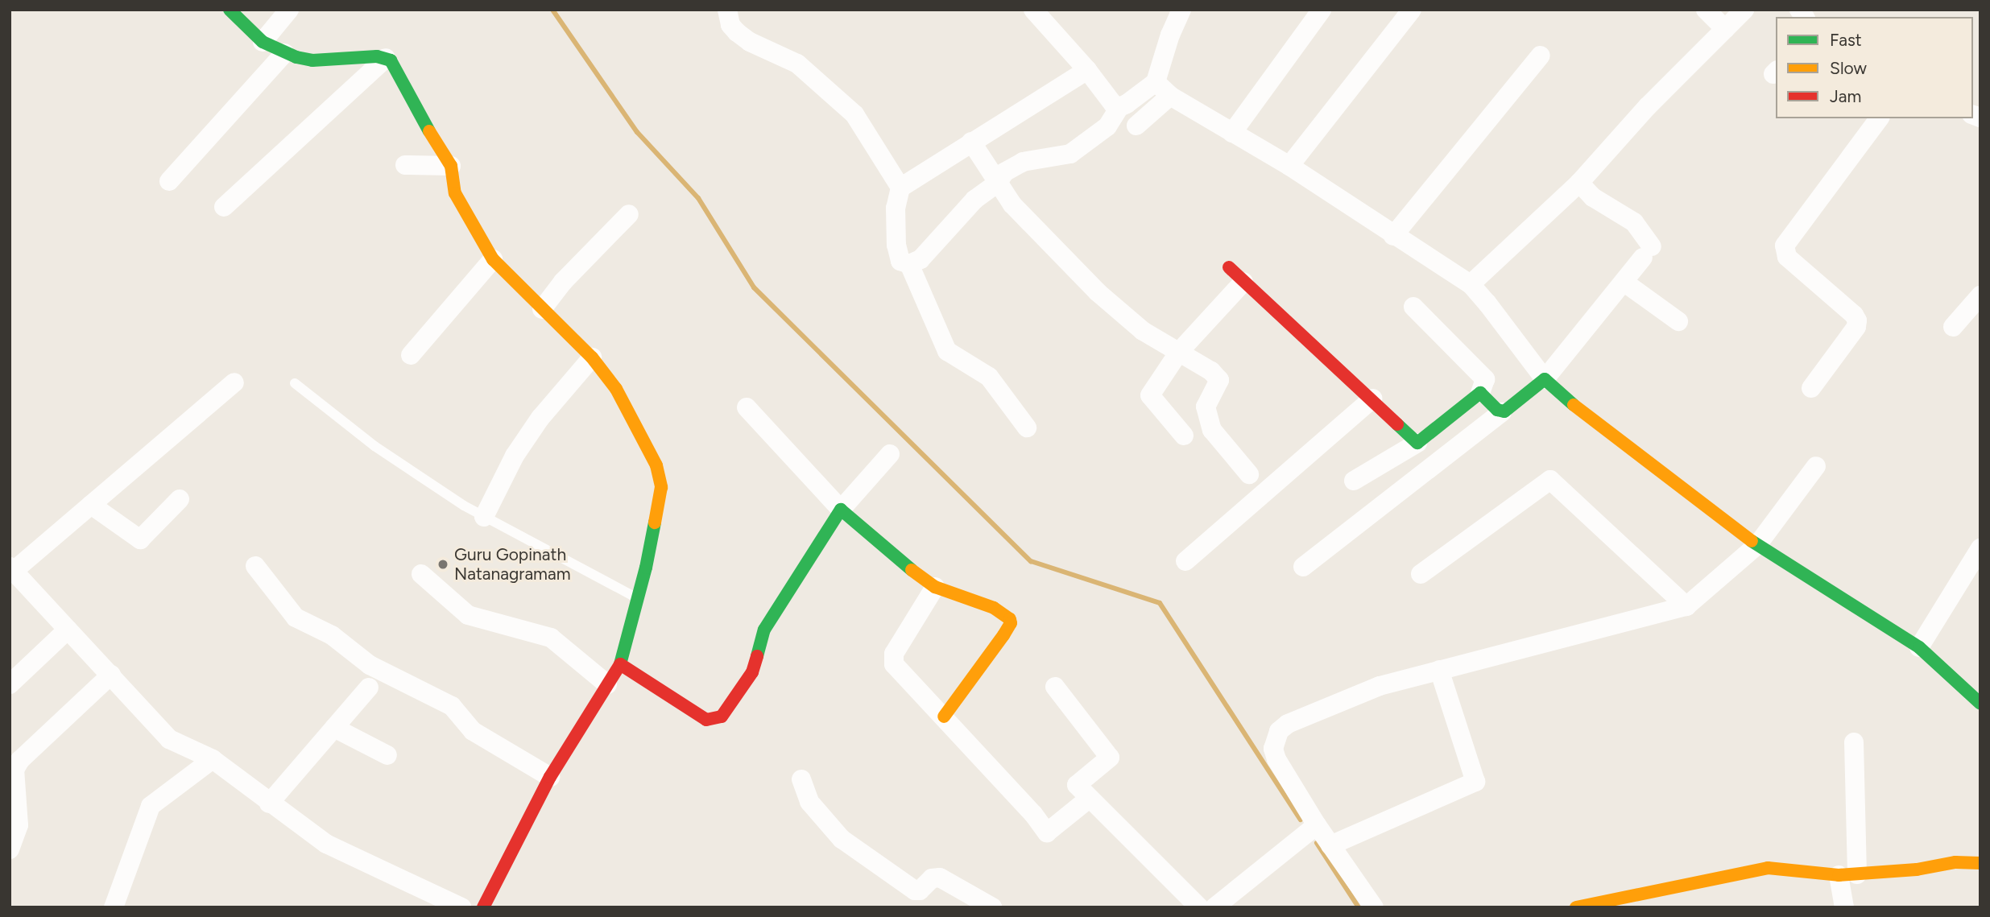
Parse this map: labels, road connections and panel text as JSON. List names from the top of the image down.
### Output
{
  "places": ["Guru Gopinath Natanagramam"],
  "legend": ["Fast", "Slow", "Jam"]
}
